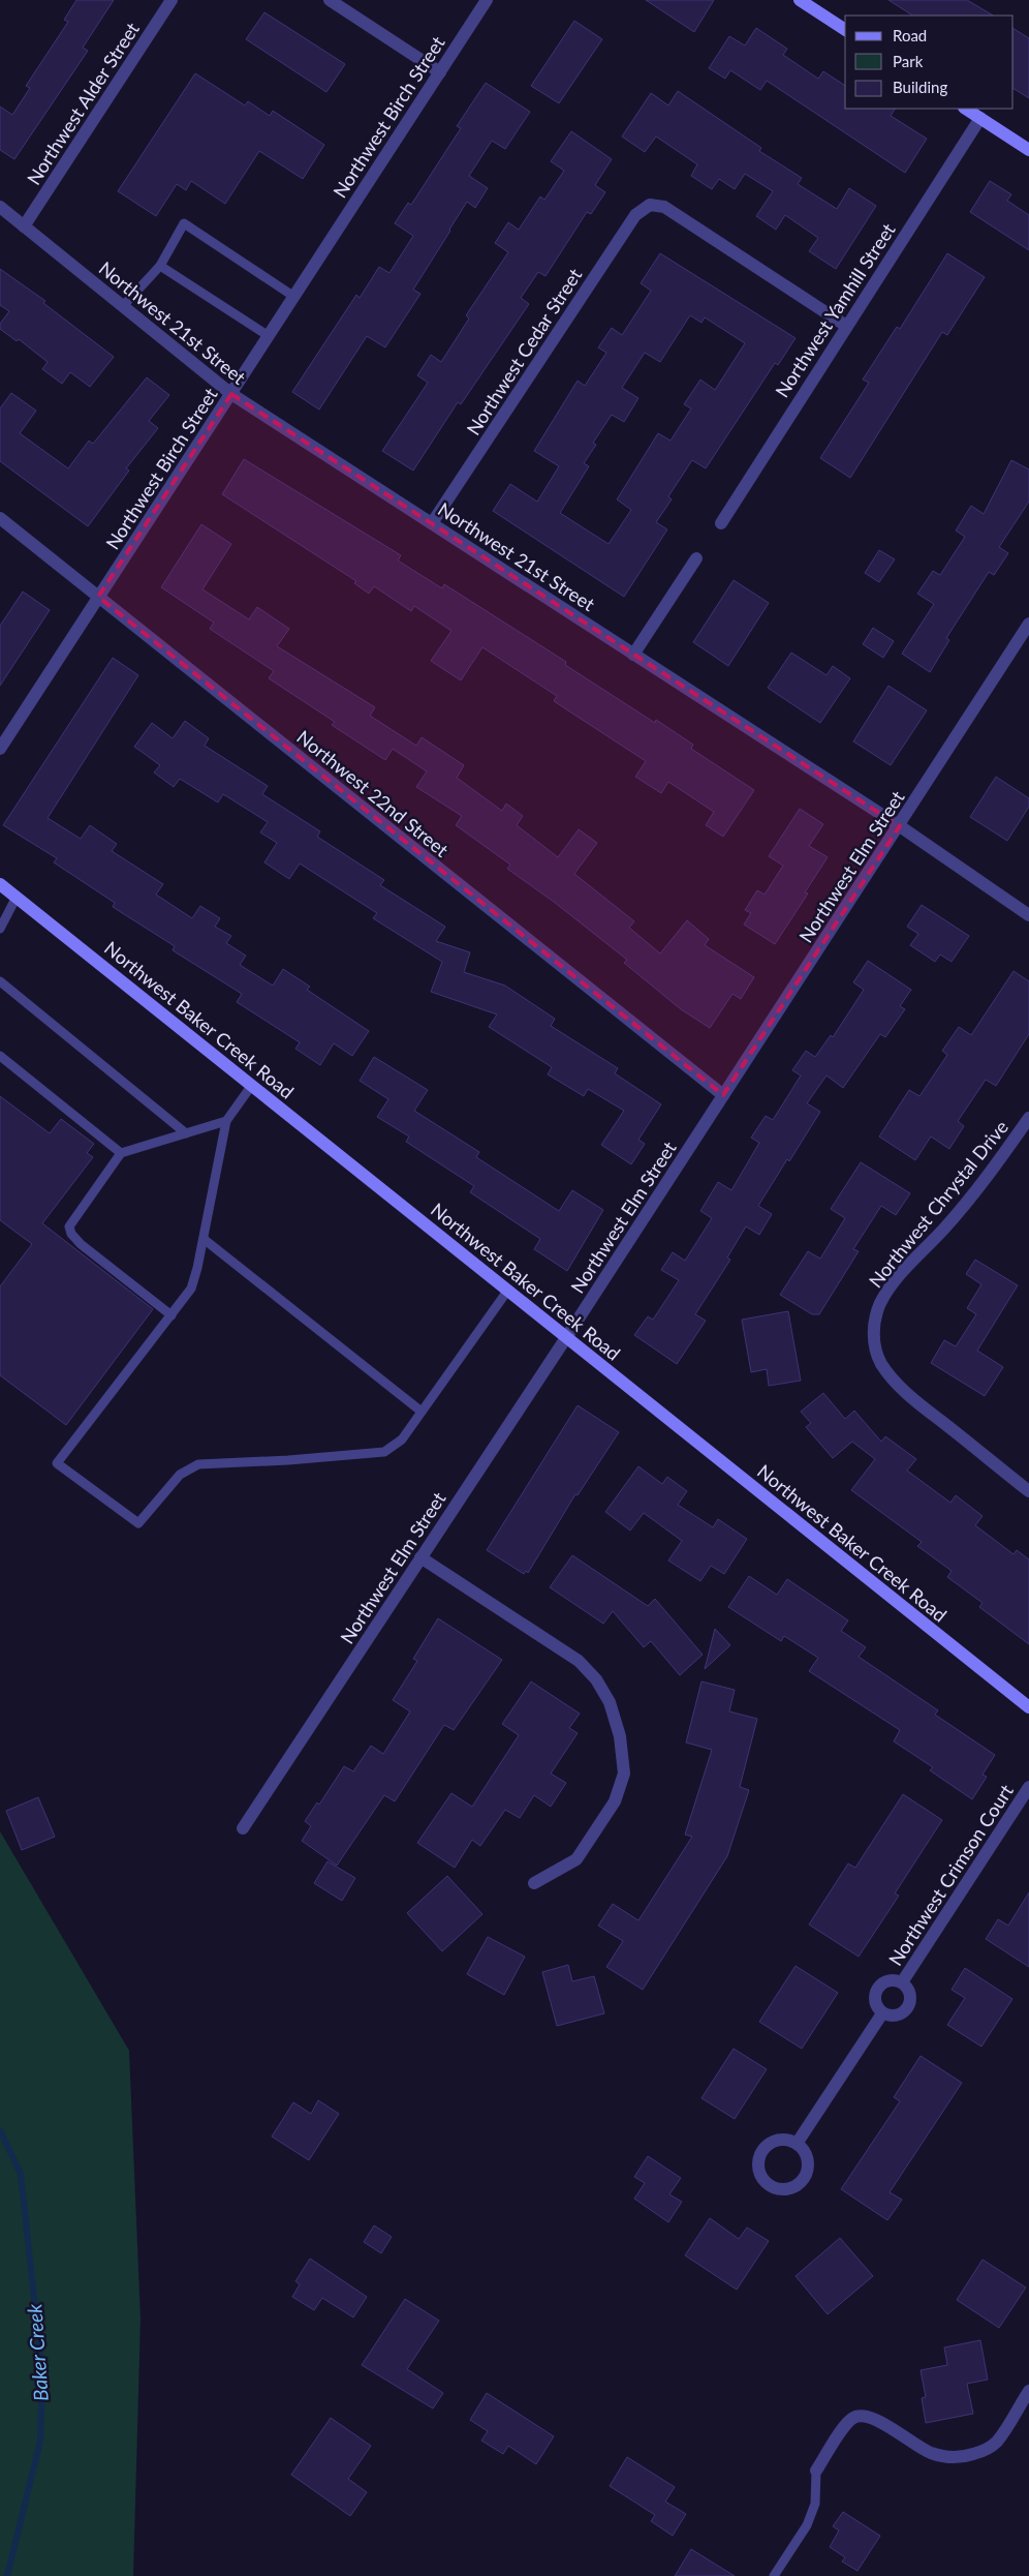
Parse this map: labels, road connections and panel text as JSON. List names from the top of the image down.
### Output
{
  "streets": {
    "main road": ["Northwest Baker Creek Road"],
    "street": [
      "Northwest Alder Street",
      "Northwest Birch Street",
      "Northwest Yamhill Street",
      "Northwest 21st Street",
      "Northwest Cedar Street",
      "Northwest 22nd Street",
      "Northwest Elm Street",
      "Northwest Chrystal Drive",
      "Northwest Crimson Court"
    ]
  },
  "crossings": [
    ["Northwest Alder Street", "Northwest 21st Street"],
    ["Northwest Birch Street", "Northwest 21st Street"],
    ["Northwest Birch Street", "Northwest 22nd Street"],
    ["Northwest Yamhill Street", "Northwest Cedar Street"],
    ["Northwest 21st Street", "Northwest Cedar Street"],
    ["Northwest 21st Street", "Northwest Elm Street"],
    ["Northwest 22nd Street", "Northwest Elm Street"],
    ["Northwest Elm Street", "Northwest Baker Creek Road"]
  ],
  "water": ["Baker Creek"],
  "legend": ["Road", "Park", "Building"]
}
